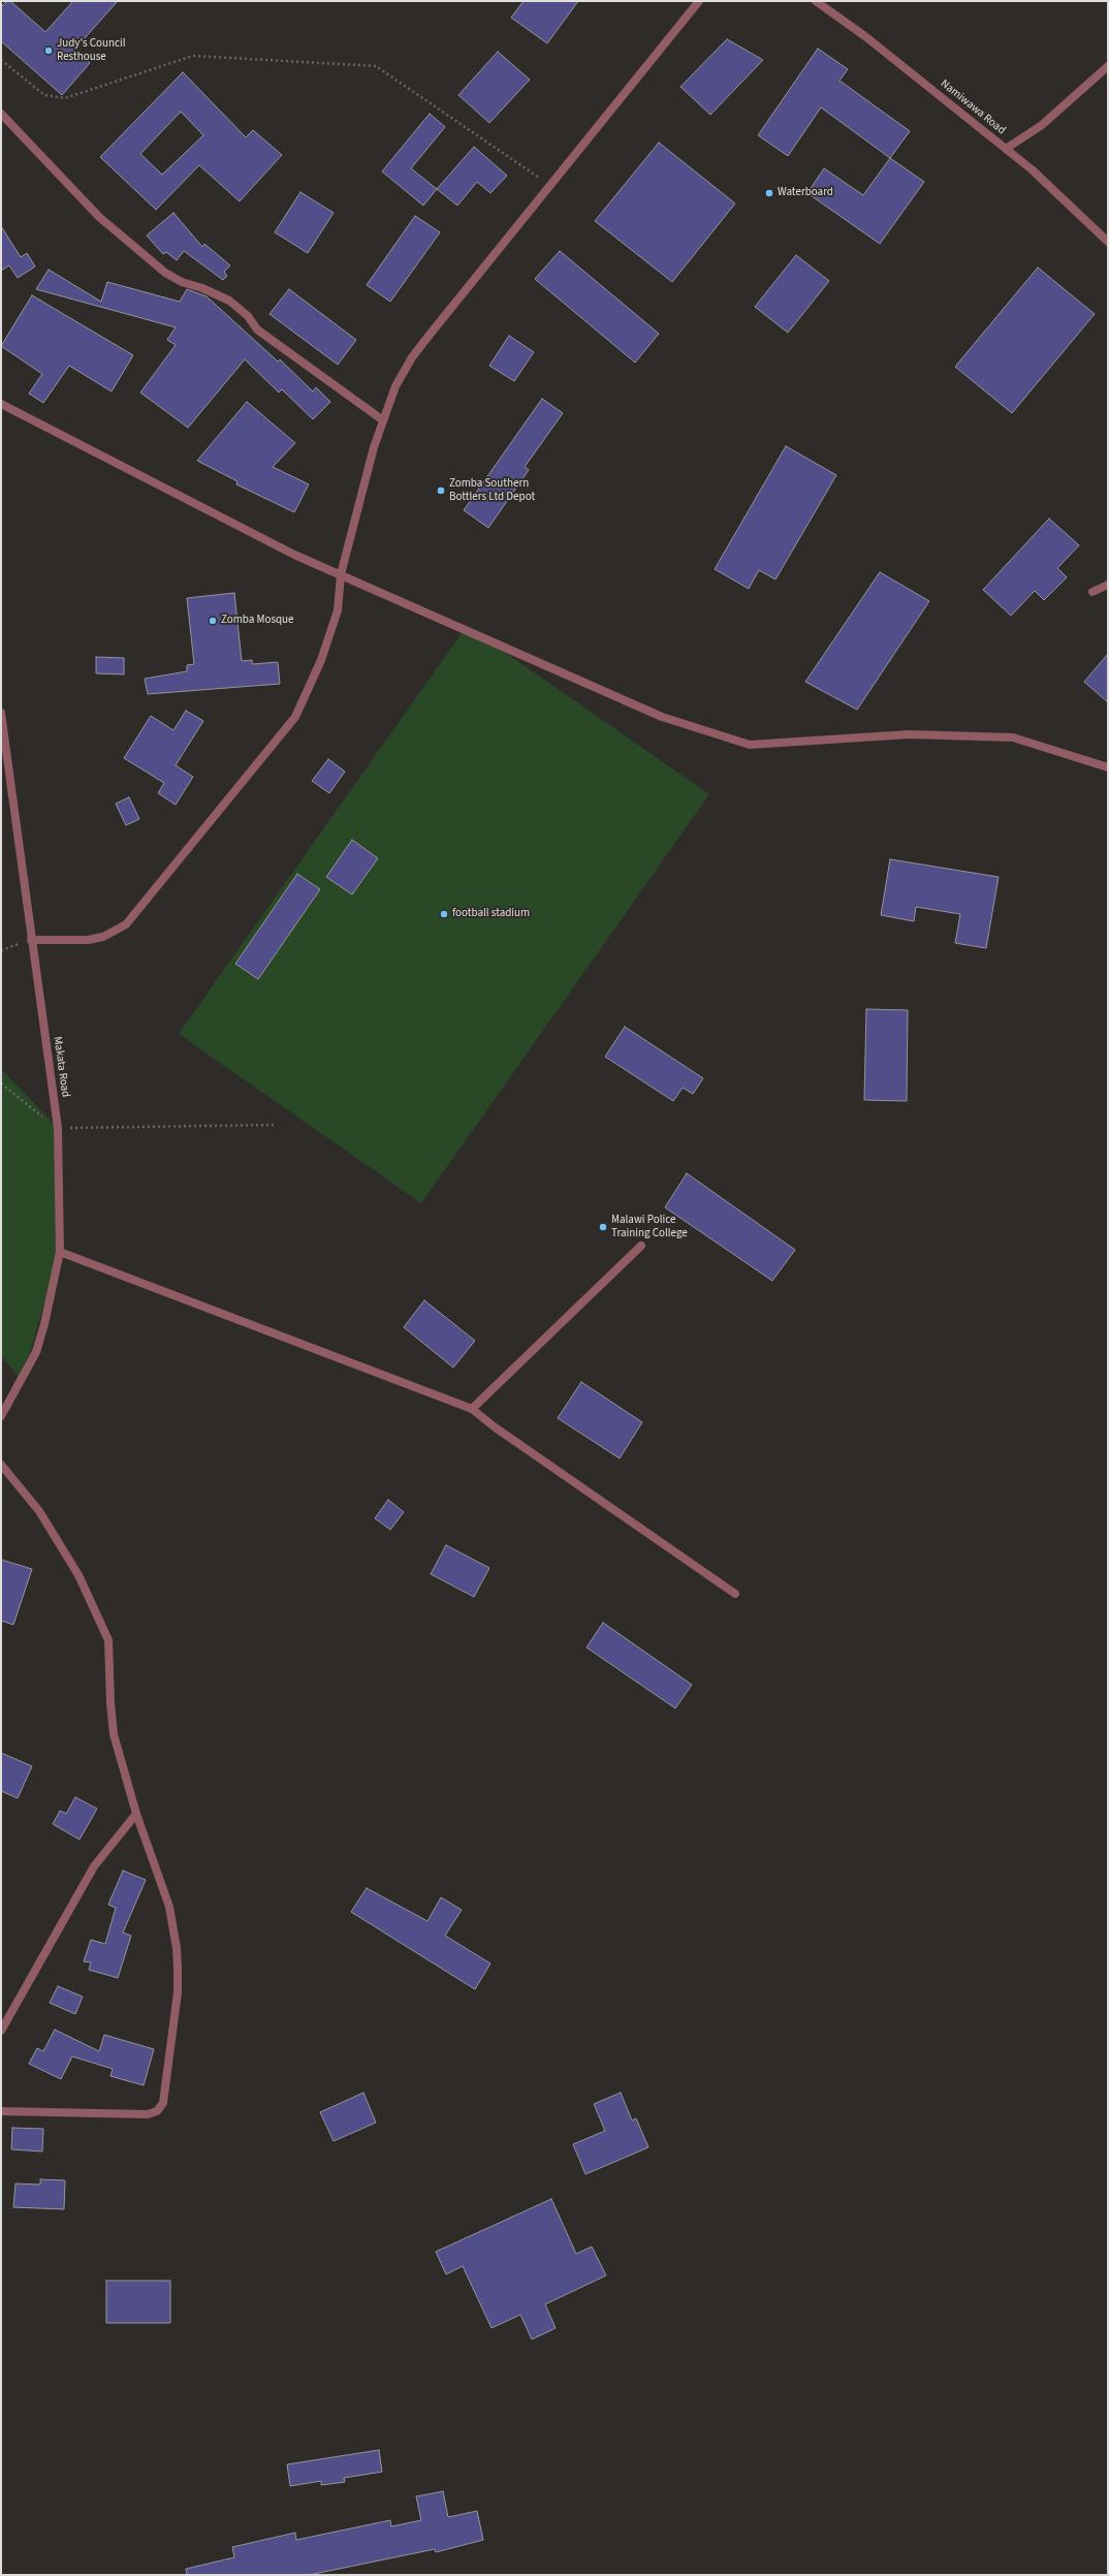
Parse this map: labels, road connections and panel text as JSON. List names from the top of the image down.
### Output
{
  "streets": {
    "street": ["Namiwawa Road", "Makata Road"]
  },
  "places": [
    "Judy's Council Resthouse",
    "Waterboard",
    "Zomba Southern Bottlers Ltd Depot",
    "Zomba Mosque",
    "football stadium",
    "Malawi Police Training College"
  ]
}
